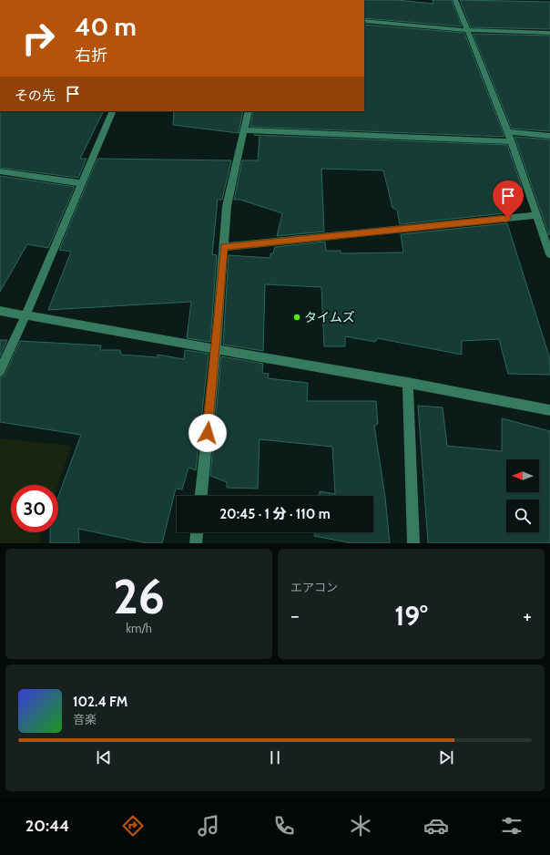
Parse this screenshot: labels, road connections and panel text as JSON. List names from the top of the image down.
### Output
{
  "places": ["タイムズ"],
  "north": "left",
  "page": {
    "turn": ["40 m", "右折"],
    "then": "その先",
    "limit": "30",
    "trip": "20:45 · 1 分 · 110 m",
    "tile": [
      ["26", "km/h"],
      "エアコン"
    ],
    "heat": ["−", "19°", "+"],
    "song": ["102.4 FM", "音楽"],
    "tabs": "20:44"
  }
}
